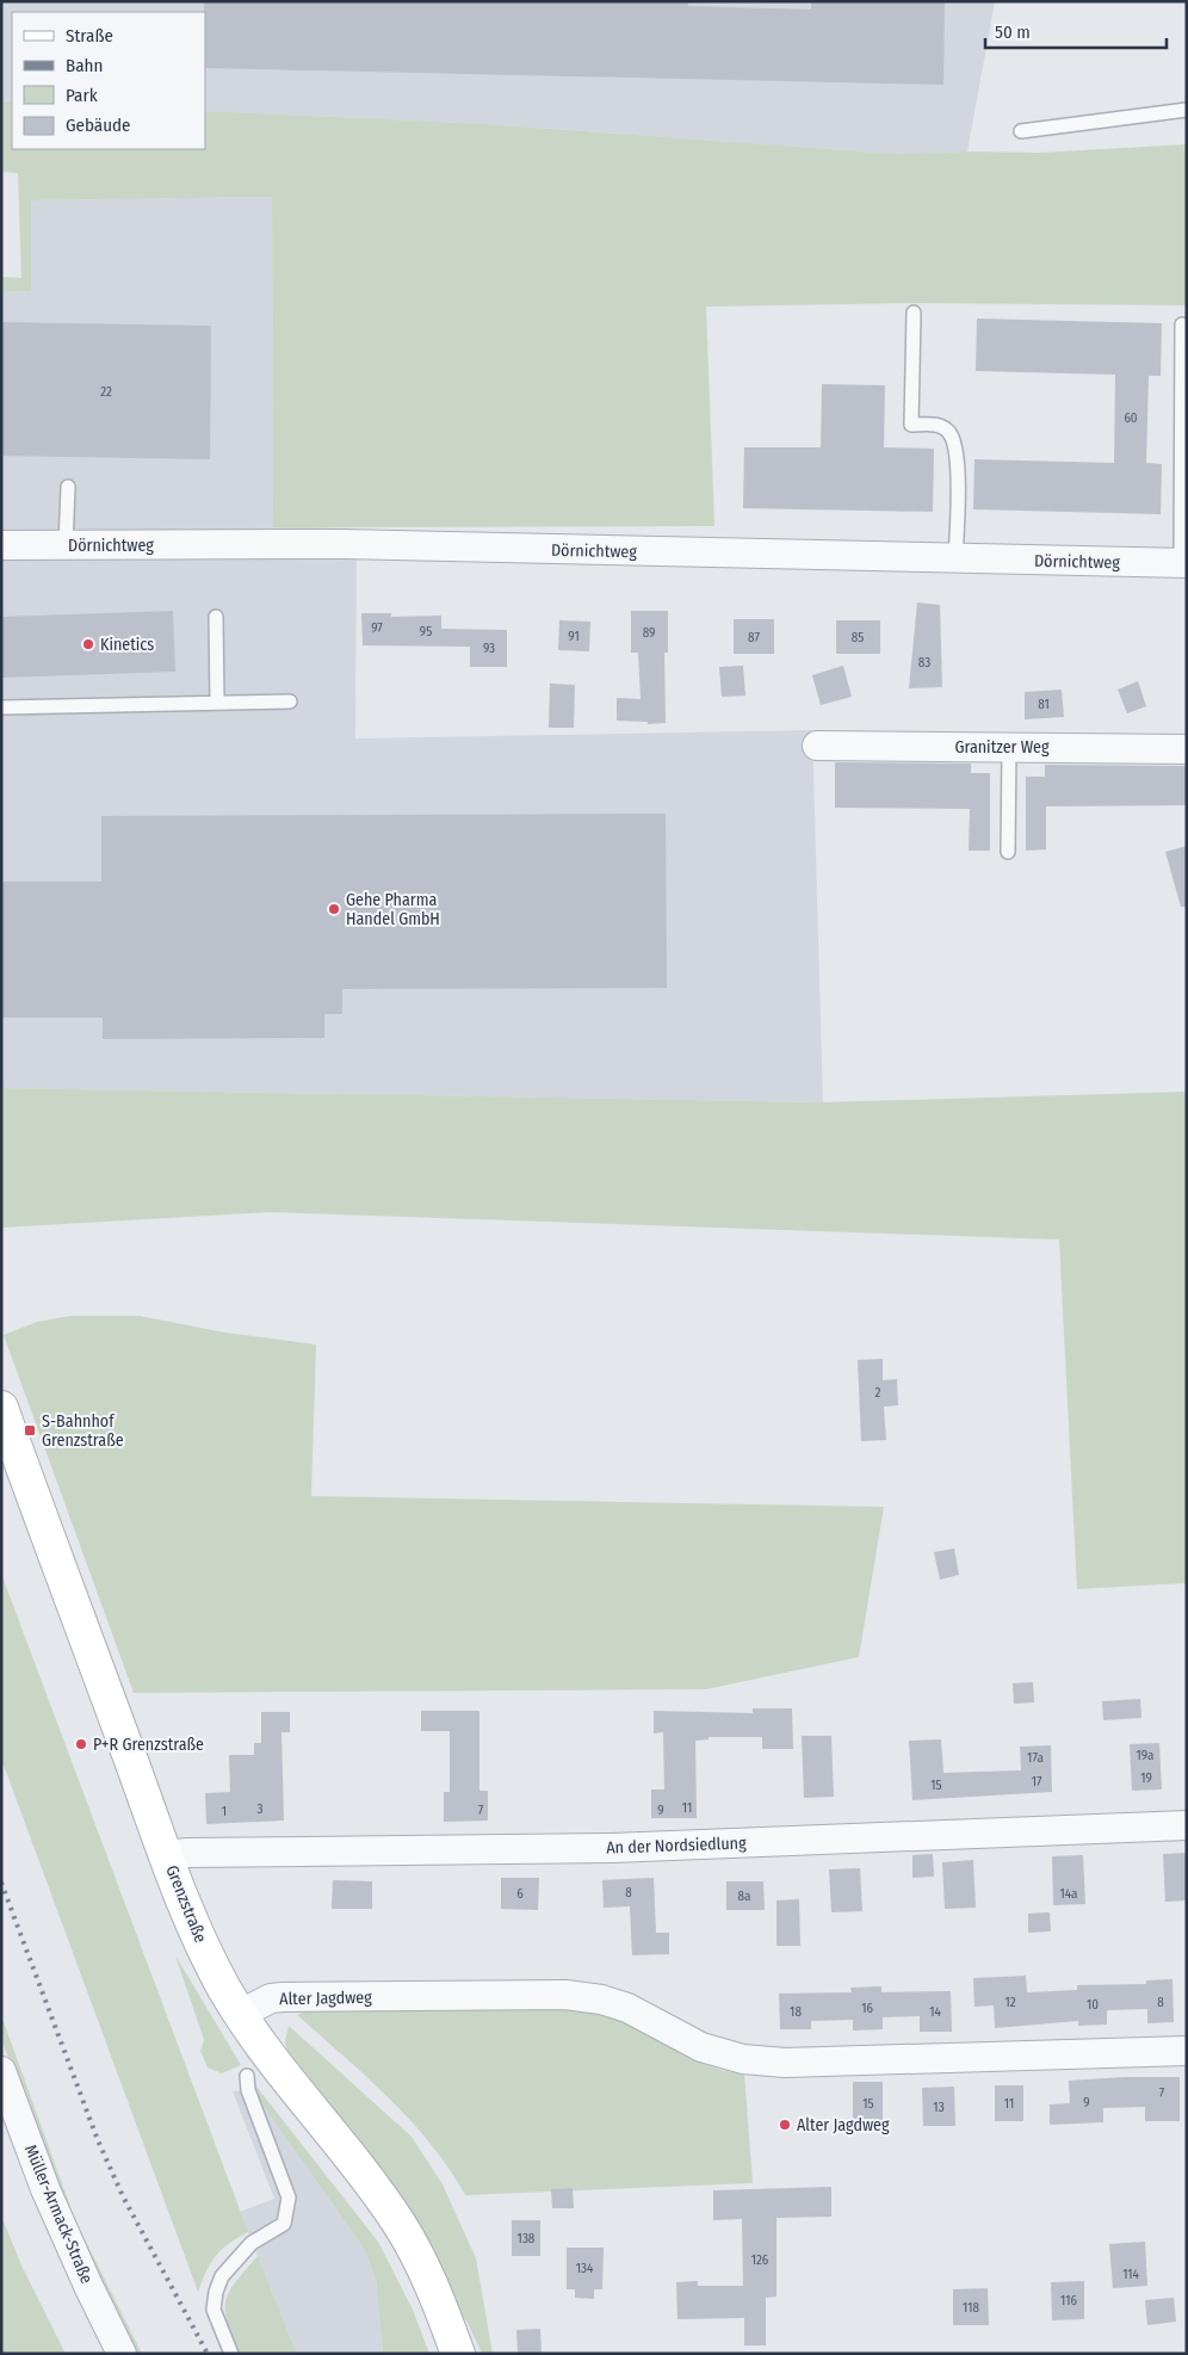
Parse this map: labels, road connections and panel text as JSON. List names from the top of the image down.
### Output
{
  "streets": {
    "main road": ["Grenzstraße"],
    "street": [
      "Dörnichtweg",
      "Granitzer Weg",
      "An der Nordsiedlung",
      "Alter Jagdweg",
      "Müller-Armack-Straße"
    ]
  },
  "crossings": [
    ["An der Nordsiedlung", "Grenzstraße"],
    ["Grenzstraße", "Alter Jagdweg"]
  ],
  "places": {
    "other": [
      "Kinetics",
      "Gehe Pharma Handel GmbH",
      "P+R Grenzstraße",
      "Alter Jagdweg"
    ],
    "transit": ["S-Bahnhof Grenzstraße"]
  },
  "house_numbers": [
    "22",
    "60",
    "97",
    "95",
    "89",
    "91",
    "87",
    "85",
    "93",
    "83",
    "81",
    "2",
    "19a",
    "17a",
    "19",
    "17",
    "15",
    "11",
    "3",
    "7",
    "9",
    "1",
    "8",
    "6",
    "14a",
    "8a",
    "12",
    "8",
    "10",
    "16",
    "18",
    "14",
    "7",
    "9",
    "15",
    "11",
    "13",
    "138",
    "126",
    "134",
    "114",
    "116",
    "118"
  ],
  "legend": [
    "Straße",
    "Bahn",
    "Park",
    "Gebäude"
  ],
  "scale_bar": "50 m"
}
